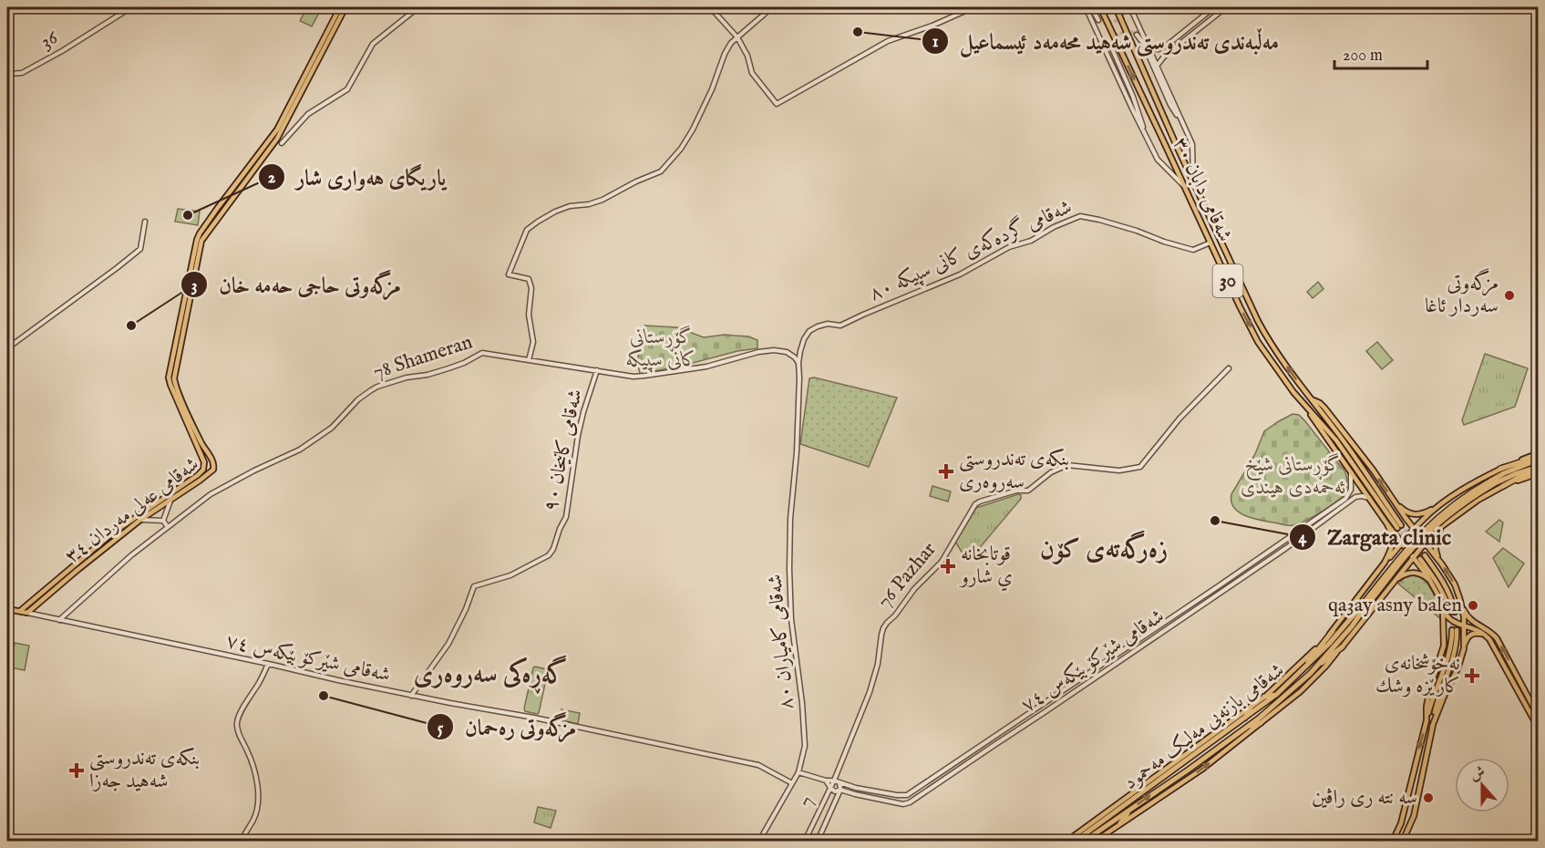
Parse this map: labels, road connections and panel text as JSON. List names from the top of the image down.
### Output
{
  "streets": {
    "highway": ["شەقامی بازنەیی مەلیک مەحمود"],
    "main road": [
      "شەقامی دابان ٣٠",
      "30",
      "شەقامی عەلی مەردان ٣٤",
      "شەقامی شێرکۆ بێکەس ٧٤"
    ],
    "street": [
      "36",
      "شەقامی گردەکەی کانی سپیکە ٨٠",
      "78 Shameran",
      "شەقامی کانیخان ٩٠",
      "76 Pazhar",
      "شەقامی کامیاران ٨٠",
      "7"
    ]
  },
  "crossings": [
    ["شەقامی دابان ٣٠", "شەقامی گردەکەی کانی سپیکە ٨٠"],
    ["شەقامی دابان ٣٠", "شەقامی شێرکۆ بێکەس ٧٤"],
    ["شەقامی گردەکەی کانی سپیکە ٨٠", "78 Shameran"],
    ["شەقامی گردەکەی کانی سپیکە ٨٠", "شەقامی کامیاران ٨٠"],
    ["78 Shameran", "شەقامی کانیخان ٩٠"],
    ["78 Shameran", "شەقامی کامیاران ٨٠"],
    ["78 Shameran", "شەقامی شێرکۆ بێکەس ٧٤"],
    ["شەقامی کانیخان ٩٠", "شەقامی شێرکۆ بێکەس ٧٤"],
    ["شەقامی عەلی مەردان ٣٤", "شەقامی شێرکۆ بێکەس ٧٤"],
    ["76 Pazhar", "7"],
    ["شەقامی کامیاران ٨٠", "شەقامی شێرکۆ بێکەس ٧٤"],
    ["شەقامی شێرکۆ بێکەس ٧٤", "7"]
  ],
  "districts": ["زەرگەتەی کۆن", "گەڕەکی سەروەری"],
  "parks": ["گۆڕستانی کانی سپیکە", "گۆڕستانی شێخ ئەحمەدی هیندی"],
  "places": {
    "other": [
      "مەڵبەندی تەندروستی شەهید محەمەد ئیسماعیل",
      "یاریگای هەواری شار",
      "مزگەوتی سەردار ئاغا",
      "مزگەوتی حاجی حەمە خان",
      "Zargata clinic",
      "qa3ay asny balen",
      "مزگەوتی رەحمان",
      "سه نته رى راڤين"
    ],
    "health": [
      "بنکەی تەندروستی سەروەری",
      "قوتابخانه ي شارو",
      "نەخۆشخانەی کارێزە وشك",
      "بنکەی تەندروستی شەهید جەزا"
    ]
  },
  "scale_bar": "200 m",
  "north": "top"
}
